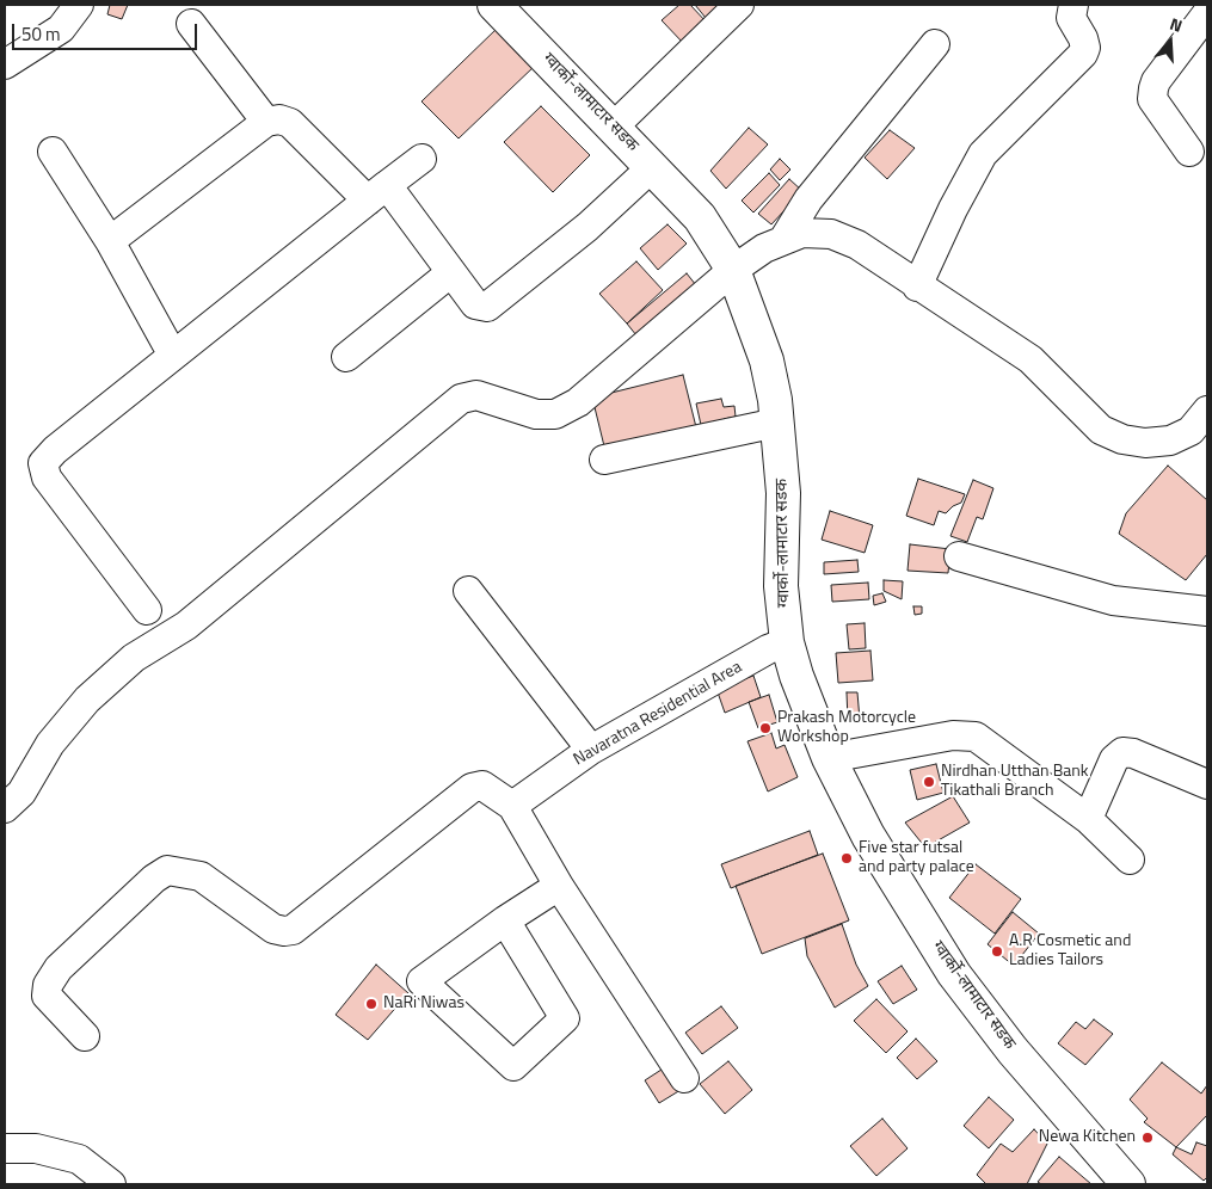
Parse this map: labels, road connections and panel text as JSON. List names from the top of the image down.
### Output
{
  "streets": {
    "main road": ["ग्वार्को-लामाटार सडक"],
    "street": ["Navaratna Residential Area"]
  },
  "crossings": [
    ["ग्वार्को-लामाटार सडक", "Navaratna Residential Area"]
  ],
  "places": [
    "Prakash Motorcycle Workshop",
    "Nirdhan Utthan Bank Tikathali Branch",
    "Five star futsal and party palace",
    "A.R Cosmetic and Ladies Tailors",
    "NaRi Niwas",
    "Newa Kitchen"
  ],
  "scale_bar": "50 m",
  "north": "top"
}
